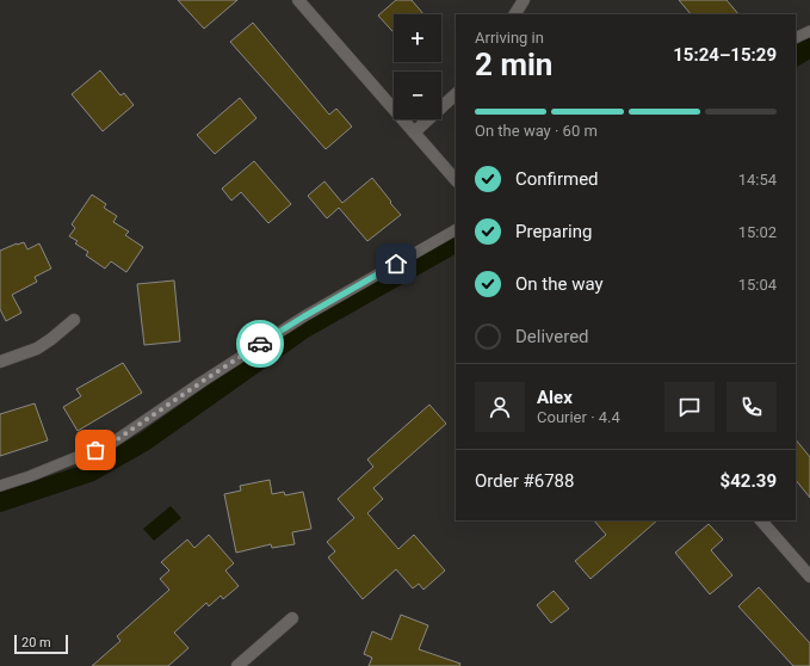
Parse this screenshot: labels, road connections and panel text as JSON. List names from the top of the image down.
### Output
{
  "scale_bar": "20 m",
  "page": {
    "map_buttons": ["+", "−"],
    "heading": ["2 min", "Arriving in", "15:24–15:29"],
    "panel": [
      "Alex",
      "Courier · 4.4",
      "Order #6788",
      "$42.39"
    ],
    "bar": "On the way · 60 m",
    "list": [
      ["Confirmed", "14:54"],
      ["Preparing", "15:02"],
      ["On the way", "15:04"],
      "Delivered"
    ],
    "scale": "20 m"
  }
}
